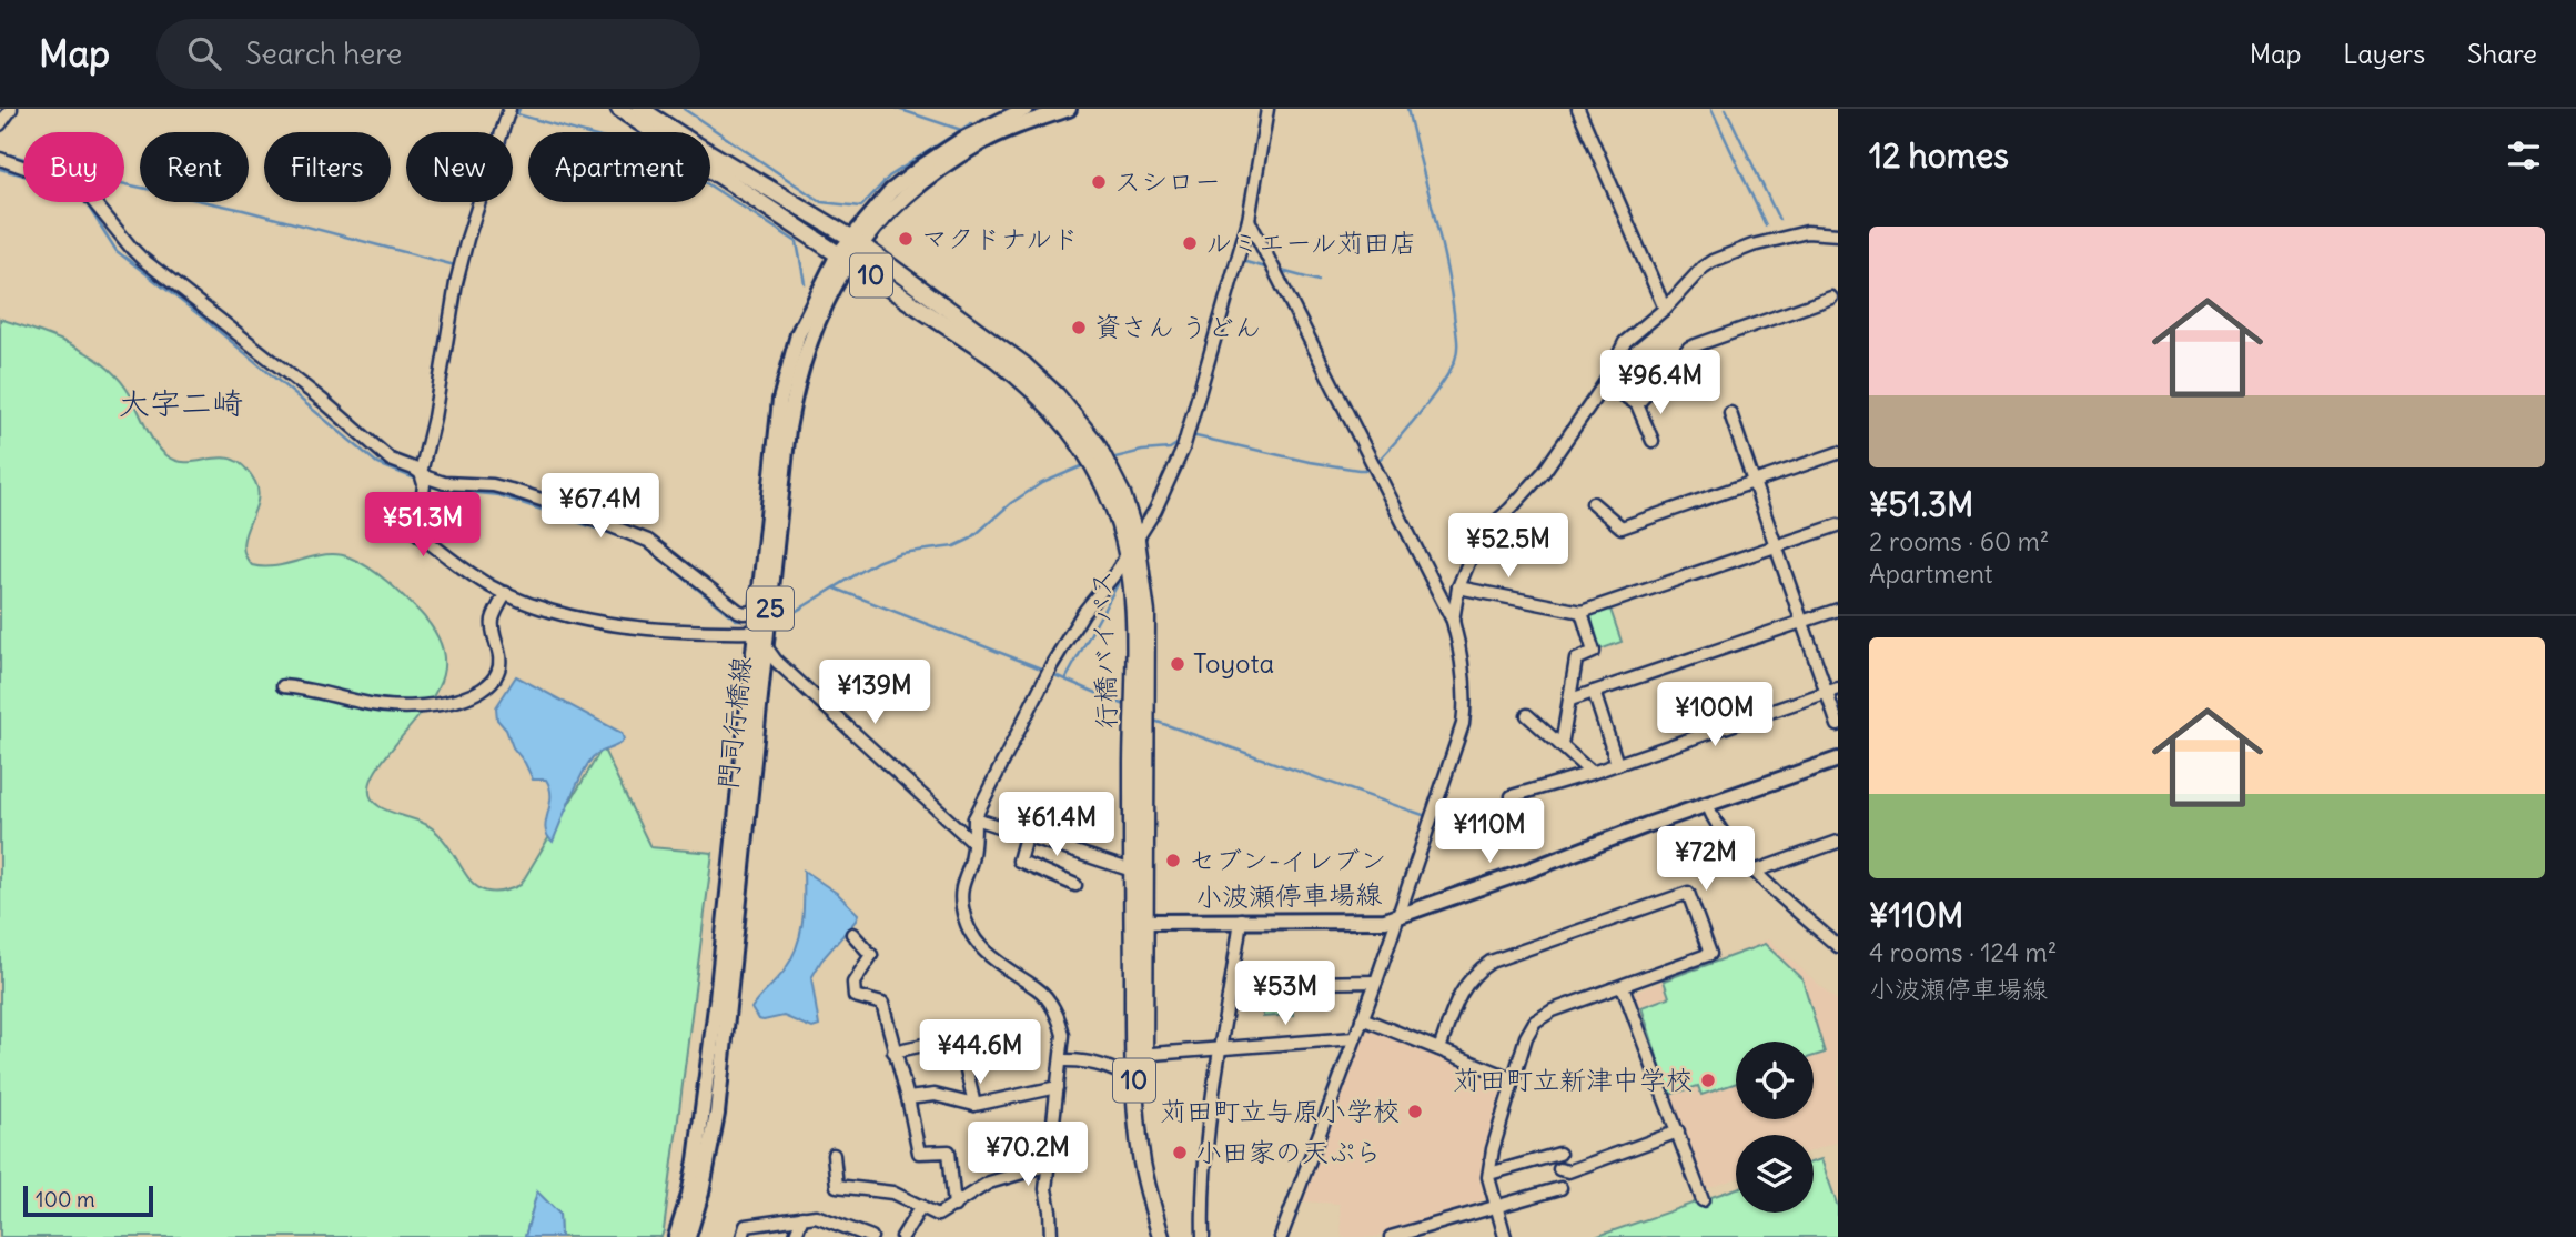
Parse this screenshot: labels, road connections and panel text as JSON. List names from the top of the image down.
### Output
{
  "streets": {
    "highway": ["10", "行橋バイパス"],
    "main road": ["25", "門司行橋線", "小波瀬停車場線"]
  },
  "crossings": [
    ["10", "行橋バイパス"],
    ["10", "小波瀬停車場線"],
    ["行橋バイパス", "門司行橋線"],
    ["行橋バイパス", "小波瀬停車場線"]
  ],
  "districts": ["大字二崎"],
  "places": [
    "スシロー",
    "マクドナルド",
    "ルミエール苅田店",
    "資さん うどん",
    "Toyota",
    "セブン-イレブン",
    "苅田町立新津中学校",
    "苅田町立与原小学校",
    "小田家の天ぷら"
  ],
  "scale_bar": "100 m",
  "page": {
    "header": "Map",
    "search": "Search here",
    "nav": ["Map", "Layers", "Share"],
    "heading": "12 homes",
    "chip": [
      "Buy",
      "Rent",
      "Filters",
      "New",
      "Apartment"
    ],
    "list": [
      {
        "name": "¥51.3M",
        "note": "2 rooms · 60 m² · Apartment"
      },
      {
        "name": "¥110M",
        "note": "4 rooms · 124 m² · 小波瀬停車場線"
      }
    ],
    "price": [
      "¥96.4M",
      "¥67.4M",
      "¥51.3M",
      "¥52.5M",
      "¥139M",
      "¥100M",
      "¥61.4M",
      "¥110M",
      "¥72M",
      "¥53M",
      "¥44.6M",
      "¥70.2M"
    ],
    "scale": "100 m"
  }
}
